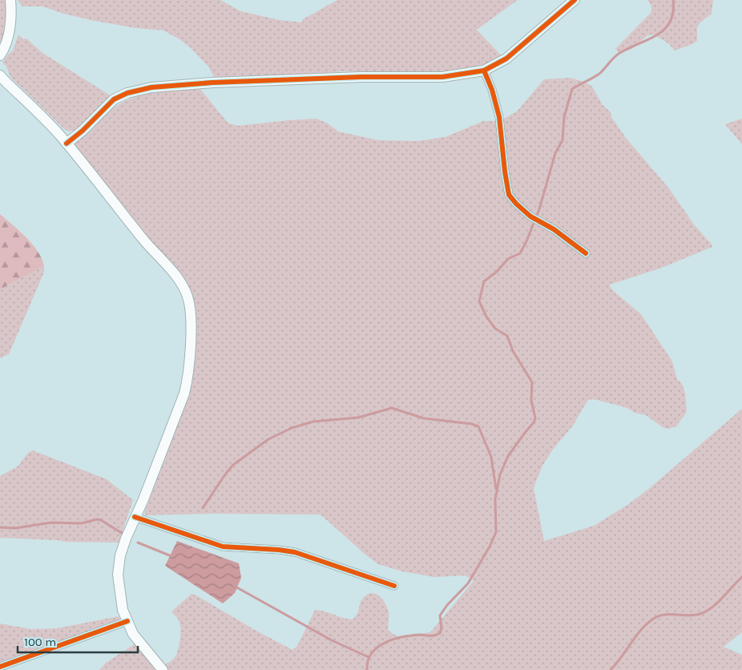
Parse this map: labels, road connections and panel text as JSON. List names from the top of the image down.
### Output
{
  "scale_bar": "100 m"
}
